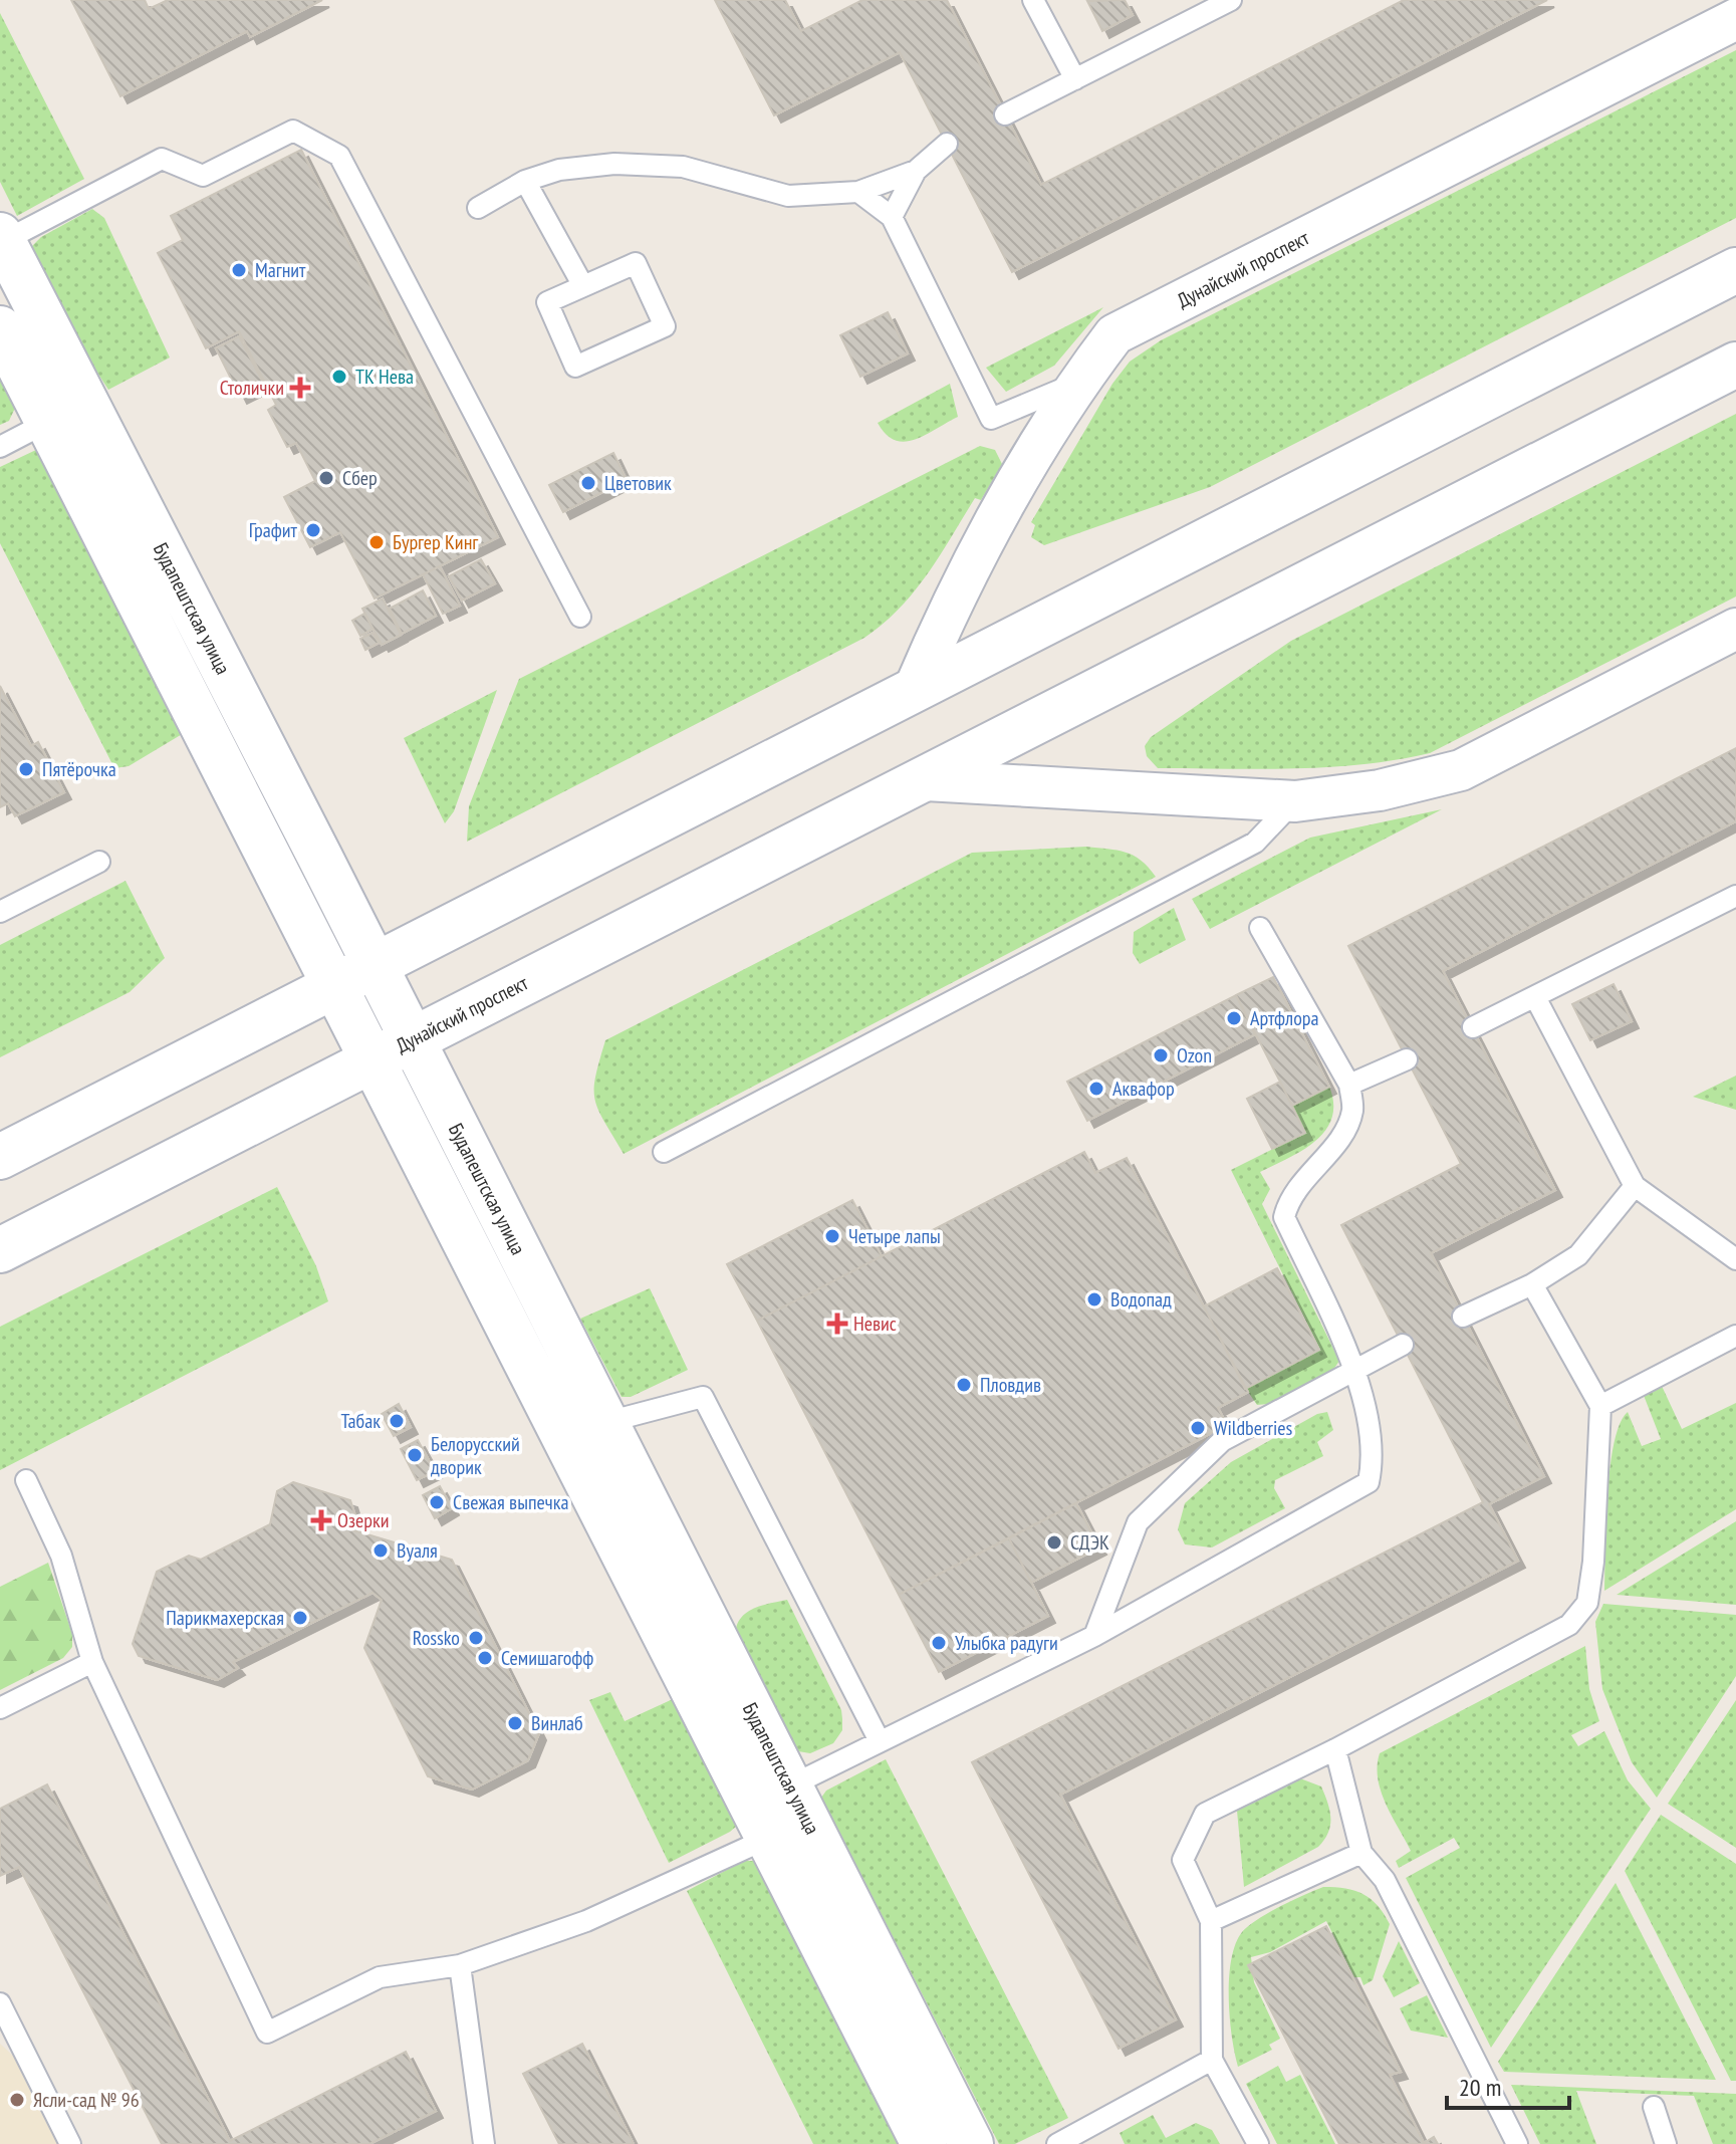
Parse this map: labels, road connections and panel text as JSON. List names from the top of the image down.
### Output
{
  "streets": {
    "street": ["Дунайский проспект", "Будапештская улица"]
  },
  "crossings": [
    ["Дунайский проспект", "Будапештская улица"]
  ],
  "places": {
    "other": [
      "Магнит",
      "ТК Нева",
      "Сбер",
      "Цветовик",
      "Графит",
      "Бургер Кинг",
      "Пятёрочка",
      "Артфлора",
      "Ozon",
      "Аквафор",
      "Четыре лапы",
      "Водопад",
      "Пловдив",
      "Табак",
      "Wildberries",
      "Белорусский дворик",
      "Свежая выпечка",
      "СДЭК",
      "Вуаля",
      "Парикмахерская",
      "Rossko",
      "Улыбка радуги",
      "Семишагофф",
      "Винлаб",
      "Ясли-сад № 96"
    ],
    "health": ["Столички", "Невис", "Озерки"]
  },
  "scale_bar": "20 m"
}
